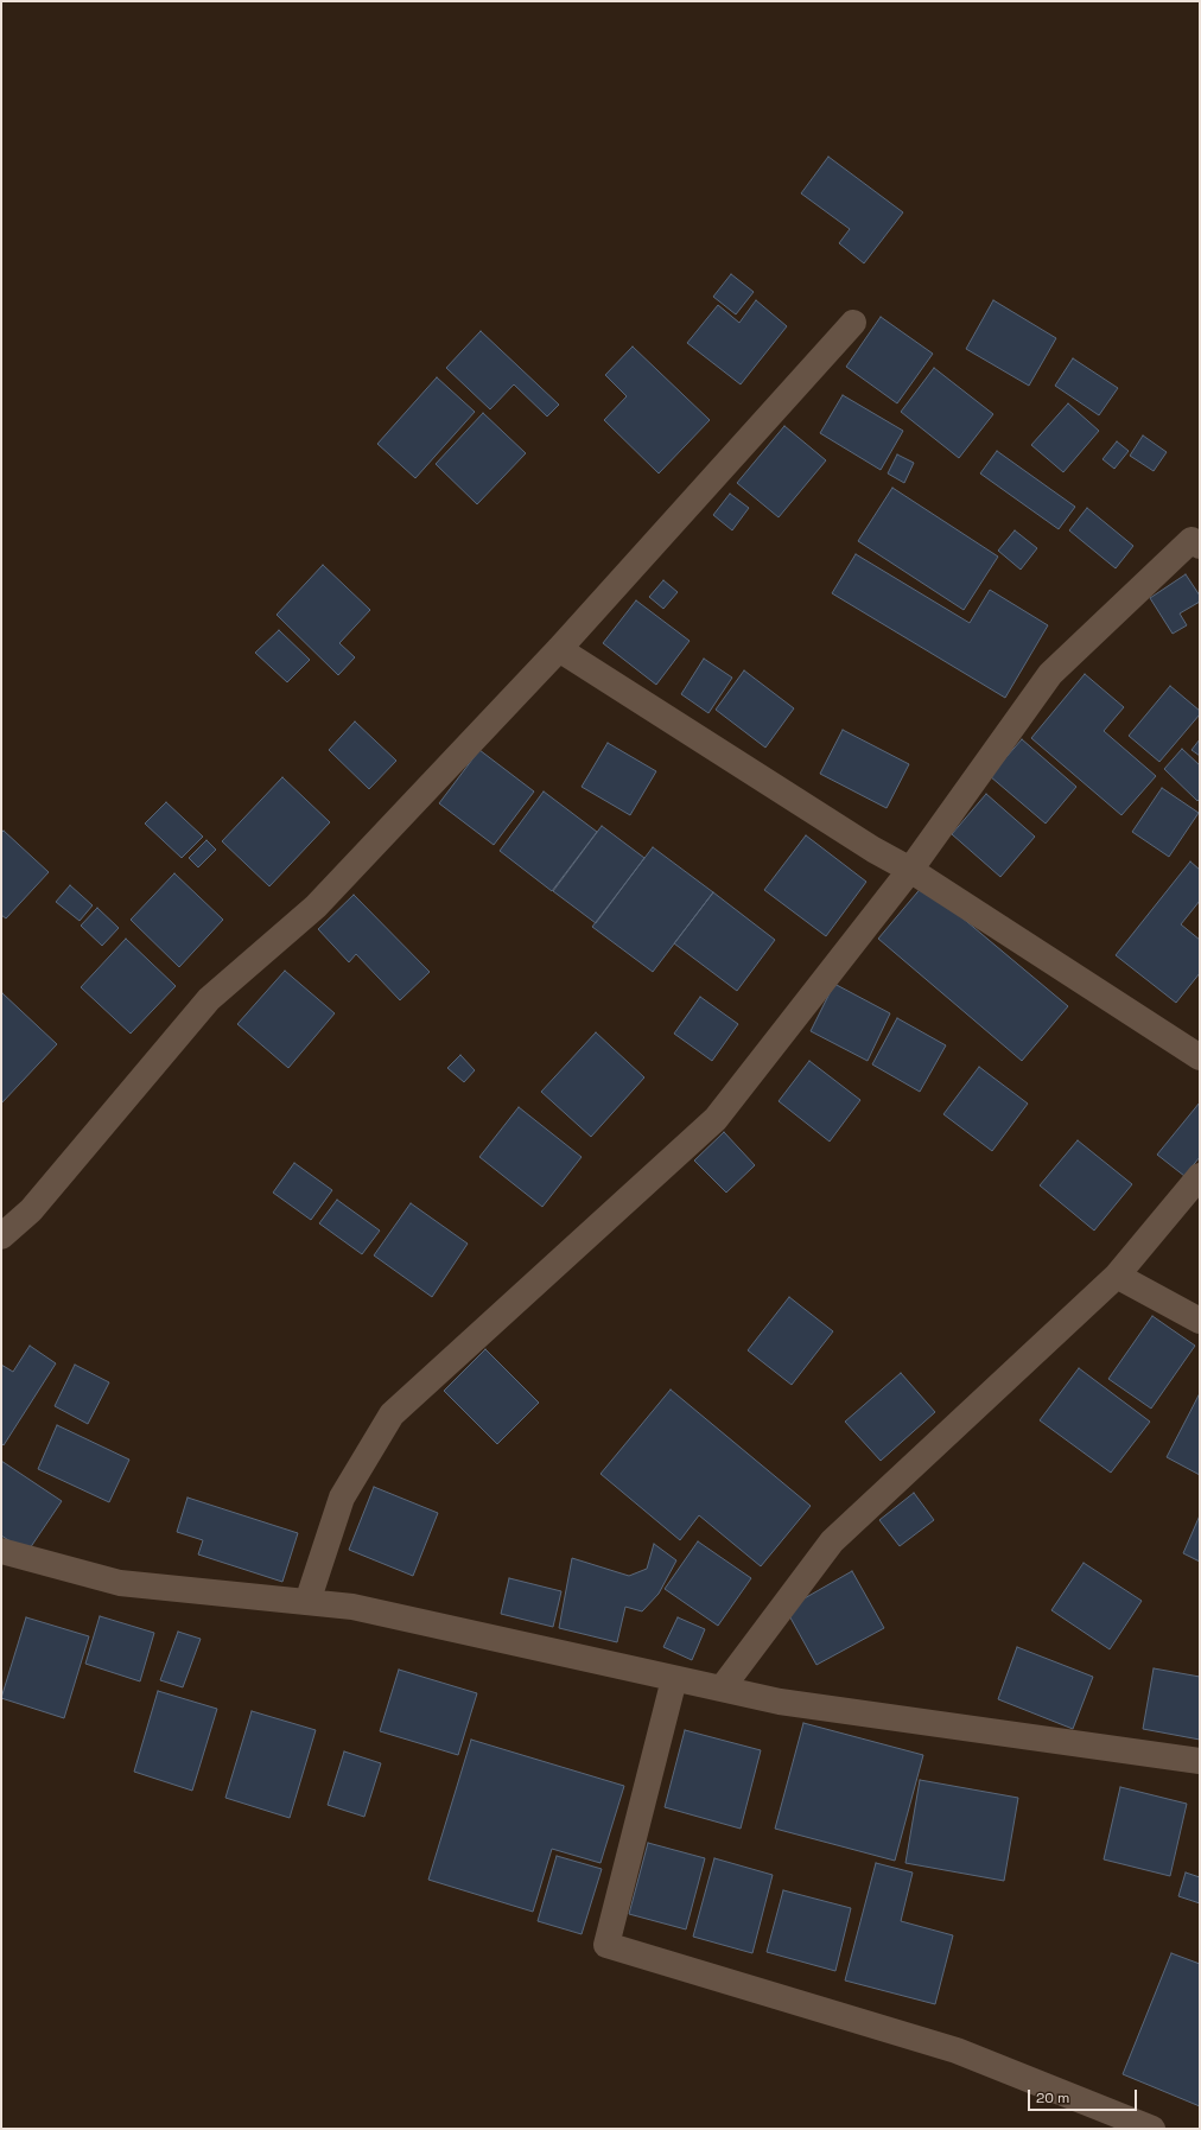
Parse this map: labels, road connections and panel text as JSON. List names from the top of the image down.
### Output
{
  "scale_bar": "20 m"
}
